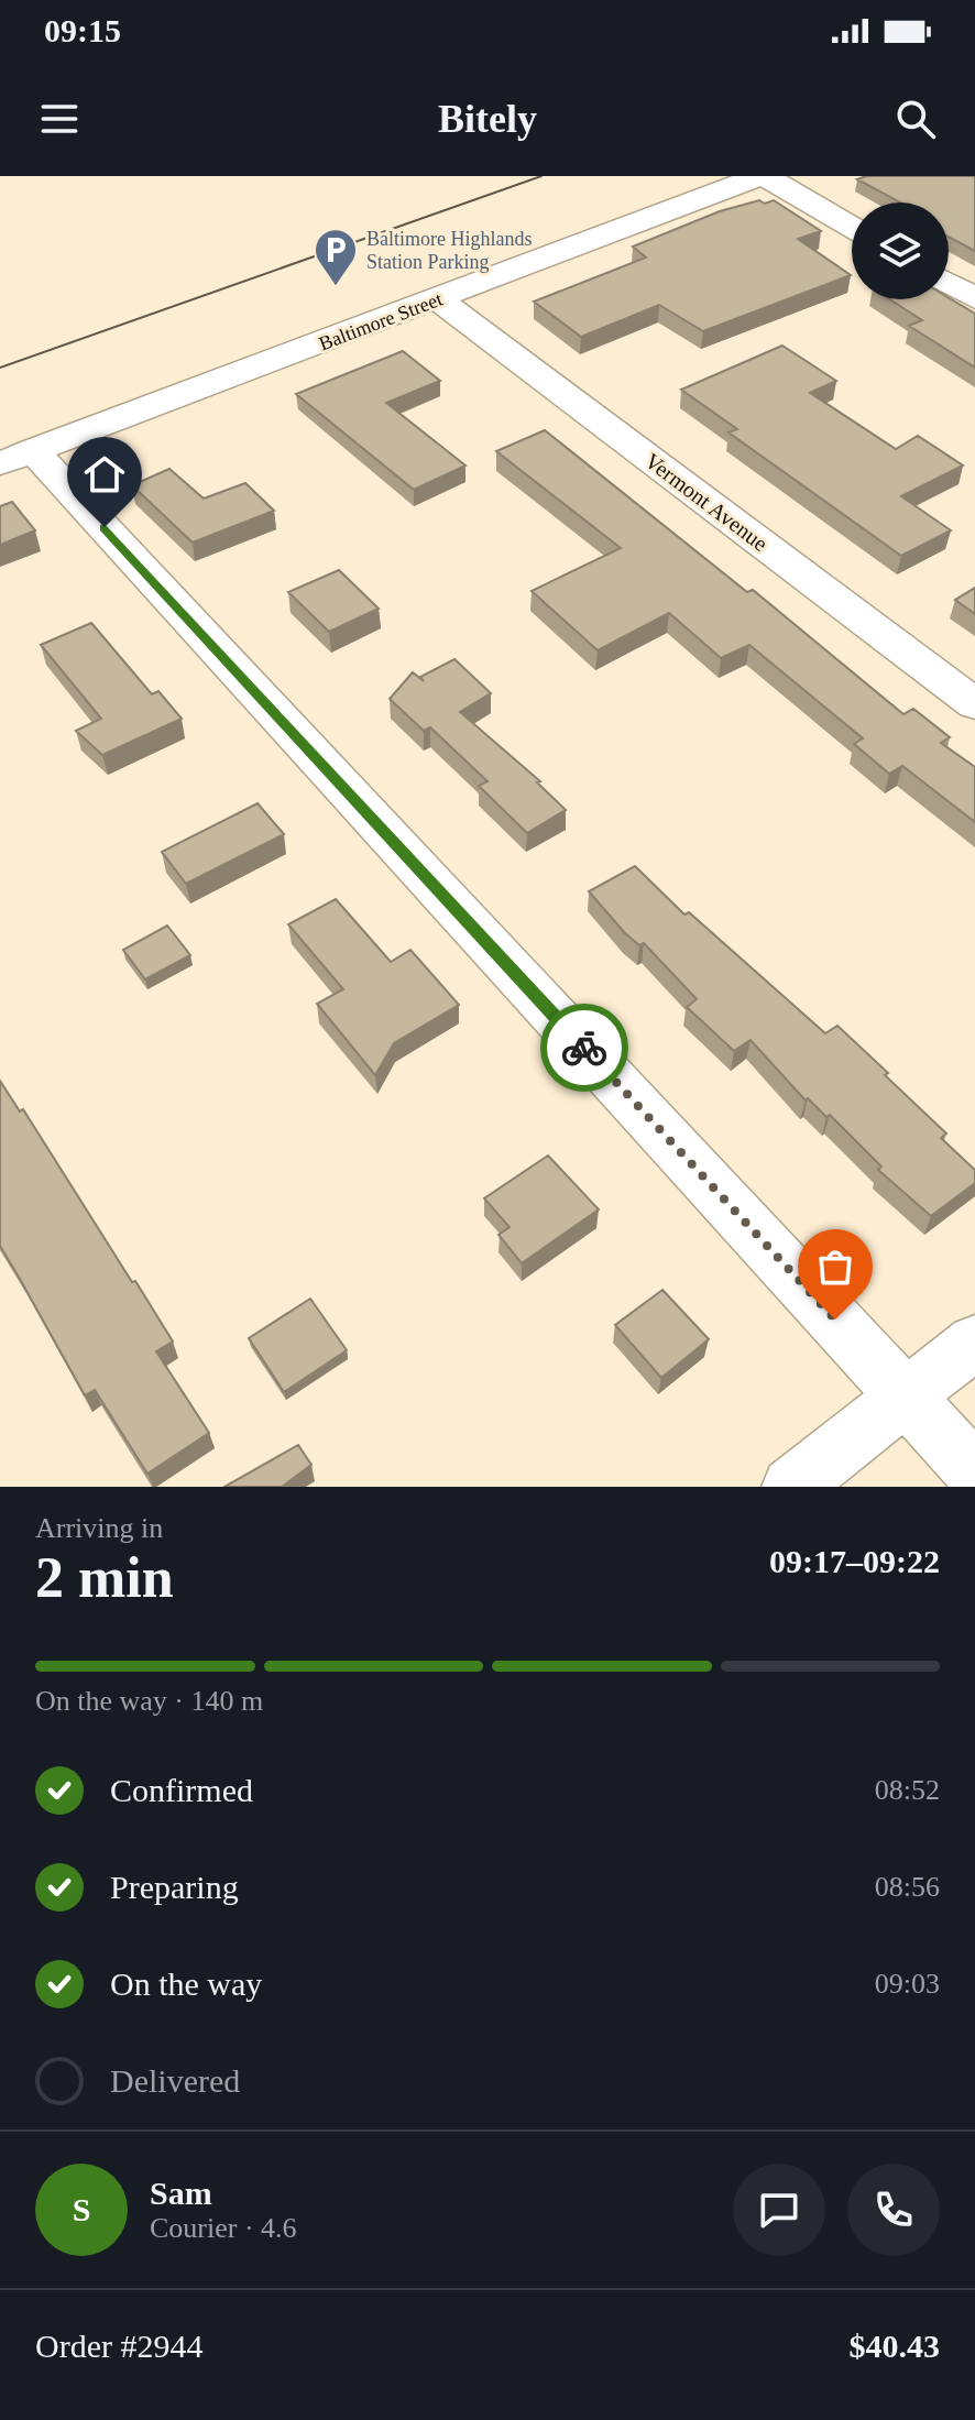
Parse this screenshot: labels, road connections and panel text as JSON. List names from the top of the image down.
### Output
{
  "streets": {
    "street": ["Baltimore Street", "Vermont Avenue"]
  },
  "crossings": [
    ["Baltimore Street", "Vermont Avenue"]
  ],
  "places": {
    "parking": ["Baltimore Highlands Station Parking"]
  },
  "page": {
    "status": "09:15",
    "header": "Bitely",
    "heading": ["2 min", "Arriving in", "09:17–09:22"],
    "panel": [
      "Sam",
      "Courier · 4.6",
      "Order #2944",
      "$40.43"
    ],
    "bar": "On the way · 140 m",
    "list": [
      ["Confirmed", "08:52"],
      ["Preparing", "08:56"],
      ["On the way", "09:03"],
      "Delivered"
    ],
    "round": "S"
  }
}
